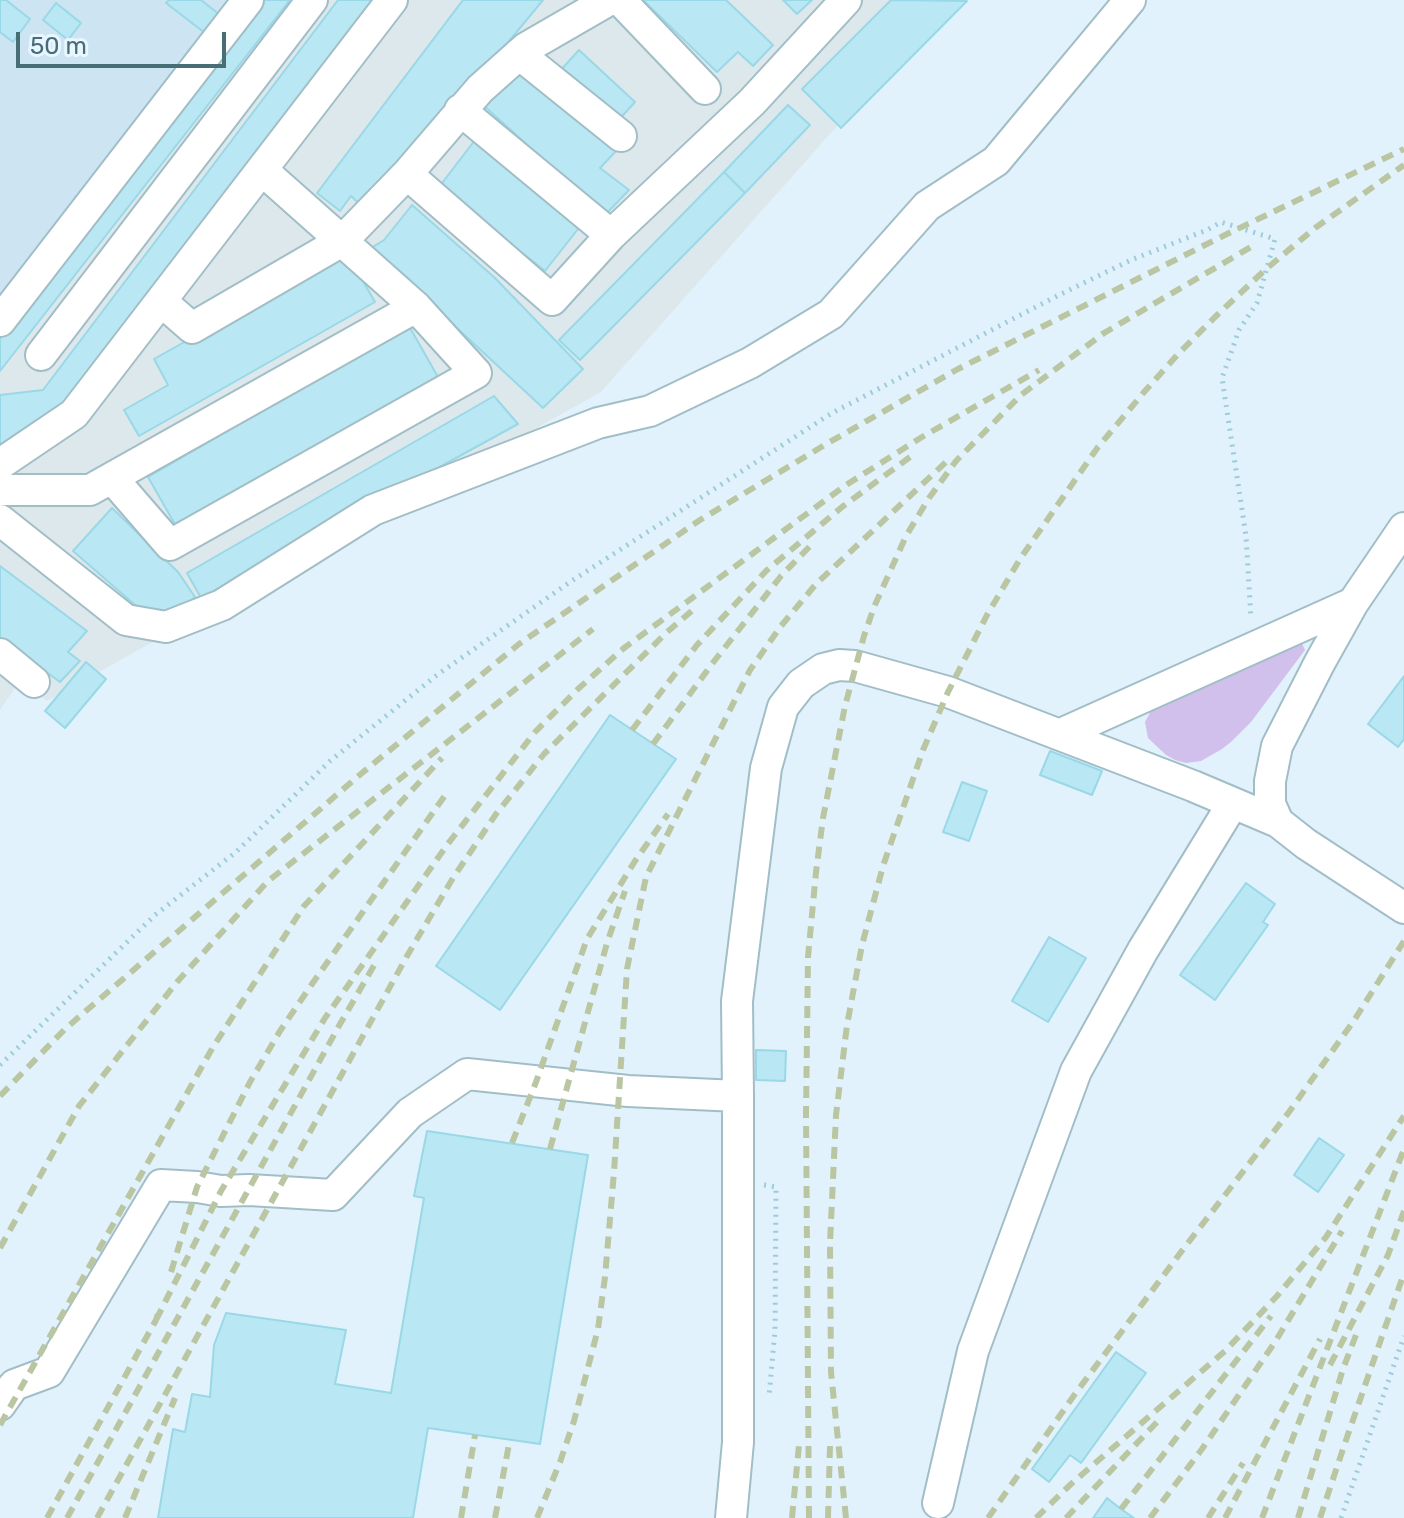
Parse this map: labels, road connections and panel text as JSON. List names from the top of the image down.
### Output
{
  "scale_bar": "50 m"
}
